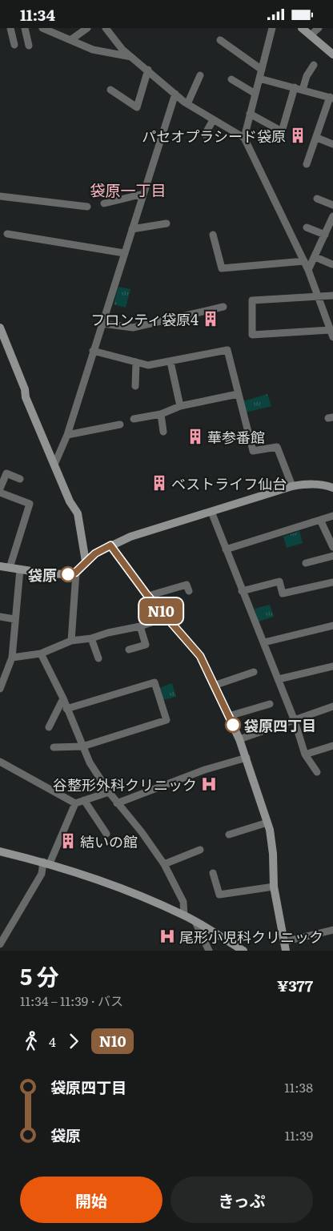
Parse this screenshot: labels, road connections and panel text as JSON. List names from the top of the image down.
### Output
{
  "districts": ["袋原一丁目"],
  "places": {
    "building": [
      "パセオプラシード袋原",
      "フロンティ袋原4",
      "華参番館",
      "ベストライフ仙台",
      "結いの館"
    ],
    "other": ["袋原", "袋原四丁目"],
    "hospital": ["谷整形外科クリニック", "尾形小児科クリニック"]
  },
  "lines": ["bus line N10"],
  "page": {
    "status": "11:34",
    "on_map": "N10",
    "heading": ["5 分", "11:34 – 11:39 · バス", "¥377"],
    "legs": ["4", "N10"],
    "list": [
      {
        "name": "袋原四丁目",
        "value": "11:38"
      },
      {
        "name": "袋原",
        "value": "11:39"
      }
    ],
    "buttons": ["開始", "きっぷ"]
  }
}
